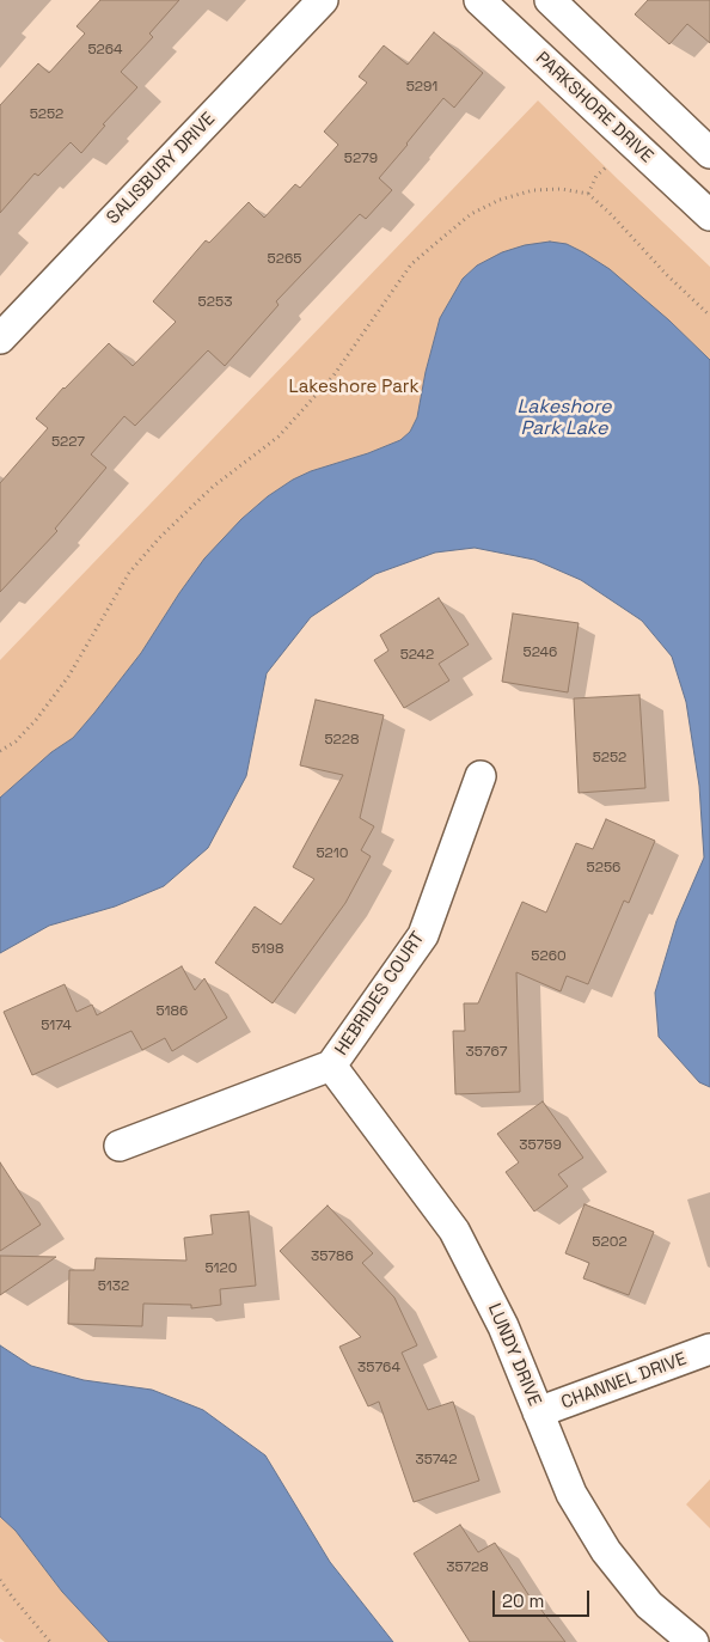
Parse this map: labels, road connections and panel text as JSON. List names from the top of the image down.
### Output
{
  "streets": {
    "street": [
      "PARKSHORE DRIVE",
      "SALISBURY DRIVE",
      "HEBRIDES COURT",
      "LUNDY DRIVE",
      "CHANNEL DRIVE"
    ]
  },
  "crossings": [
    ["HEBRIDES COURT", "LUNDY DRIVE"],
    ["LUNDY DRIVE", "CHANNEL DRIVE"]
  ],
  "water": ["Lakeshore Park Lake"],
  "parks": ["Lakeshore Park"],
  "house_numbers": [
    "5264",
    "5291",
    "5252",
    "5279",
    "5265",
    "5253",
    "5227",
    "5246",
    "5242",
    "5228",
    "5252",
    "5210",
    "5256",
    "5198",
    "5260",
    "5186",
    "5174",
    "35767",
    "35759",
    "5202",
    "35786",
    "5120",
    "5132",
    "35764",
    "35742",
    "35728"
  ],
  "scale_bar": "20 m"
}
